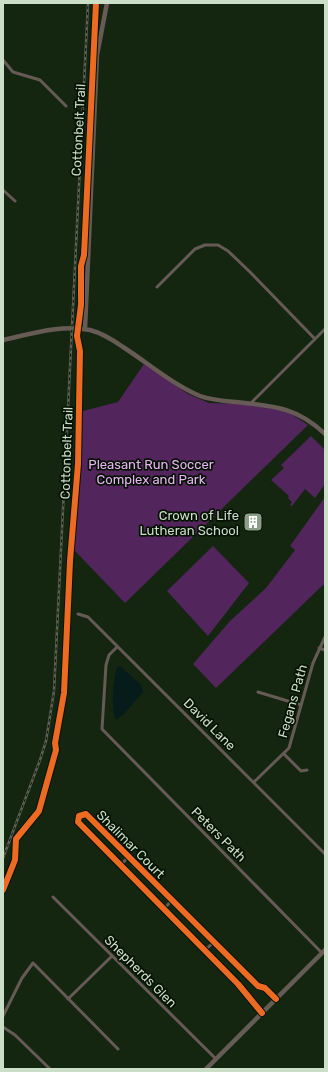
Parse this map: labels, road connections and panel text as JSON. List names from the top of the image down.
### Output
{
  "streets": {
    "street": [
      "Fegans Path",
      "David Lane",
      "Peters Path",
      "Shalimar Court",
      "Shepherds Glen"
    ],
    "cycle path": ["Cottonbelt Trail"]
  },
  "crossings": [
    ["Fegans Path", "David Lane"],
    ["David Lane", "Peters Path"]
  ],
  "parks": ["Pleasant Run Soccer Complex and Park"],
  "places": {
    "building": ["Crown of Life Lutheran School"]
  }
}
